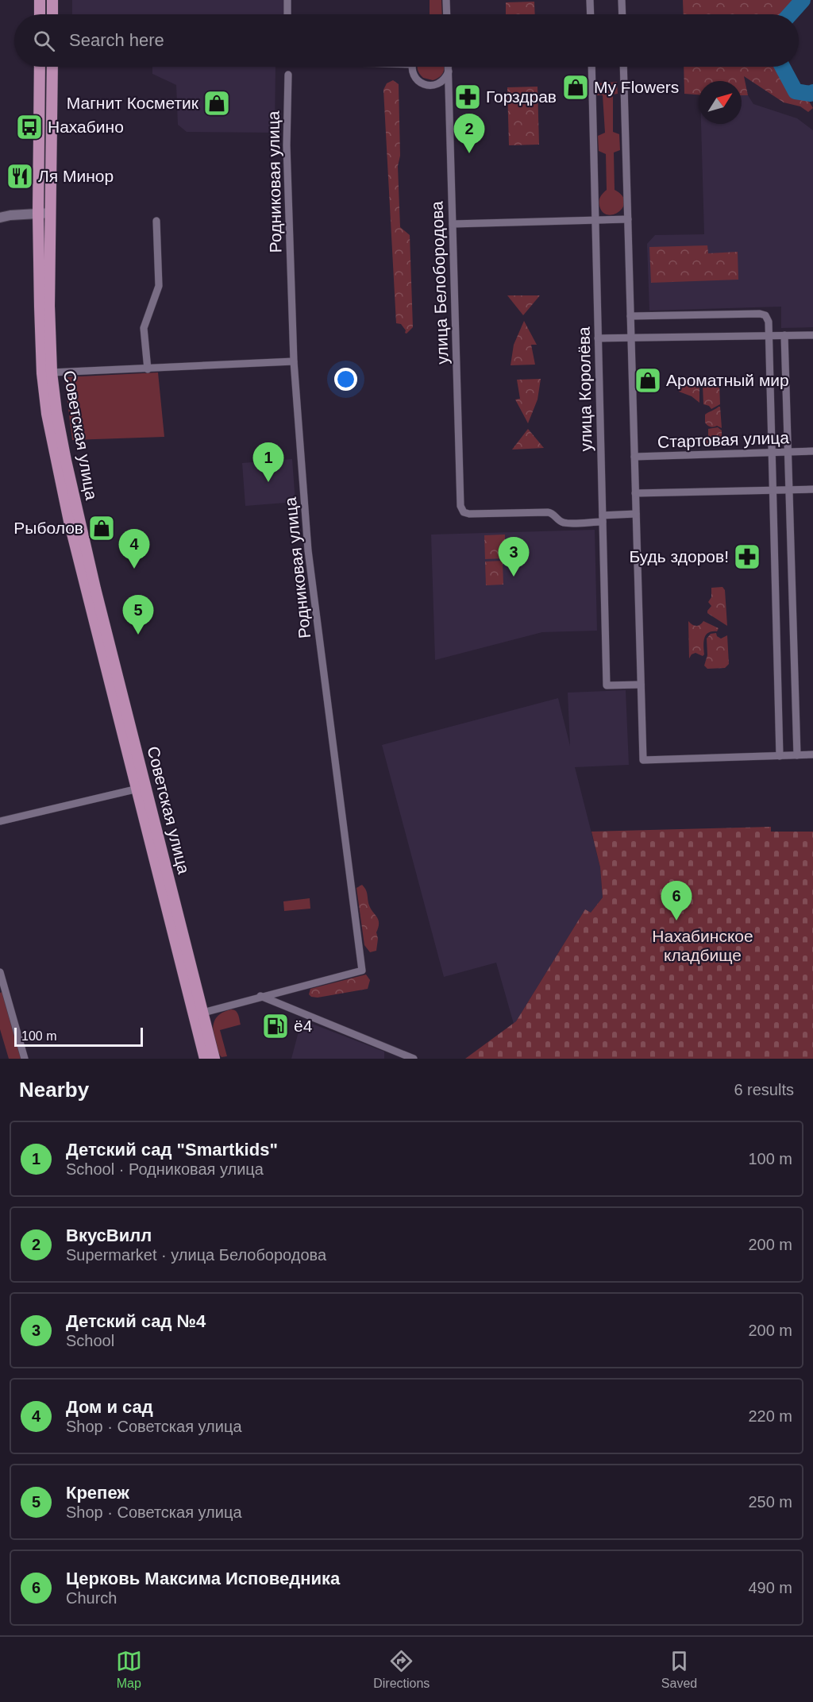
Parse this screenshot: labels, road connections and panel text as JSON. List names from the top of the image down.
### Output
{
  "streets": {
    "main road": ["Советская улица"],
    "street": [
      "Родниковая улица",
      "улица Белобородова",
      "улица Королёва",
      "Стартовая улица"
    ]
  },
  "crossings": [
    ["улица Белобородова", "улица Королёва"]
  ],
  "parks": ["Нахабинское кладбище"],
  "places": {
    "shop": [
      "My Flowers",
      "Магнит Косметик",
      "Ароматный мир",
      "Рыболов"
    ],
    "pharmacy": ["Горздрав", "Будь здоров!"],
    "bus stop": ["Нахабино"],
    "restaurant": ["Ля Минор"],
    "fuel station": ["ё4"]
  },
  "scale_bar": "100 m",
  "north": "top right",
  "page": {
    "search": "Search here",
    "pins": [
      "2",
      "1",
      "4",
      "3",
      "5",
      "6"
    ],
    "scale": "100 m",
    "heading": ["Nearby", "6 results"],
    "list": [
      {
        "mark": "1",
        "name": "Детский сад \"Smartkids\"",
        "note": "School · Родниковая улица",
        "value": "100 m"
      },
      {
        "mark": "2",
        "name": "ВкусВилл",
        "note": "Supermarket · улица Белобородова",
        "value": "200 m"
      },
      {
        "mark": "3",
        "name": "Детский сад №4",
        "note": "School",
        "value": "200 m"
      },
      {
        "mark": "4",
        "name": "Дом и сад",
        "note": "Shop · Советская улица",
        "value": "220 m"
      },
      {
        "mark": "5",
        "name": "Крепеж",
        "note": "Shop · Советская улица",
        "value": "250 m"
      },
      {
        "mark": "6",
        "name": "Церковь Максима Исповедника",
        "note": "Church",
        "value": "490 m"
      }
    ],
    "nav": ["Map", "Directions", "Saved"]
  }
}
